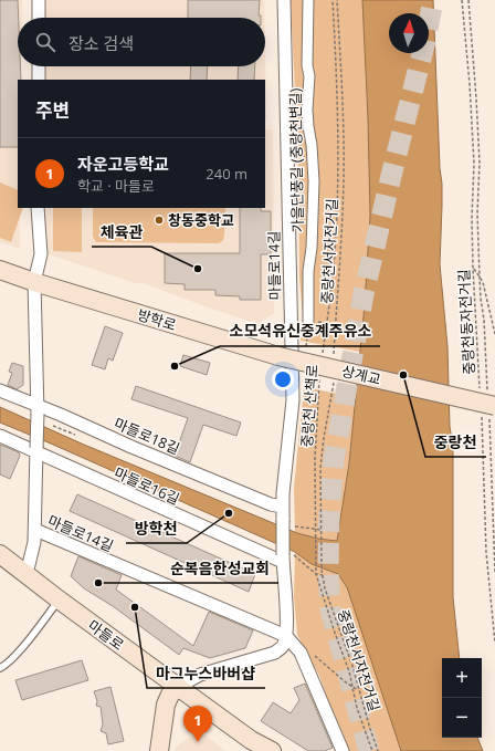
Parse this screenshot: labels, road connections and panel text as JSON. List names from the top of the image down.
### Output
{
  "streets": {
    "main road": ["방학로", "상계교", "마들로"],
    "street": [
      "가을단풍길 (중랑천변길)",
      "마들로14길",
      "마들로18길",
      "마들로16길"
    ],
    "path": ["중랑천서자전거길", "중랑천동자전거길", "중랑천 산책로"]
  },
  "crossings": [
    ["마들로14길", "마들로18길"],
    ["마들로14길", "마들로16길"],
    ["방학로", "상계교"]
  ],
  "places": [
    "창동중학교",
    "체육관",
    "소모석유신중계주유소",
    "중랑천",
    "방학천",
    "순복음한성교회",
    "마그누스바버샵"
  ],
  "north": "top",
  "page": {
    "search": "장소 검색",
    "heading": "주변",
    "list": [
      {
        "mark": "1",
        "name": "자운고등학교",
        "note": "학교 · 마들로",
        "value": "240 m"
      }
    ],
    "map_buttons": ["+", "−"],
    "pins": "1"
  }
}
